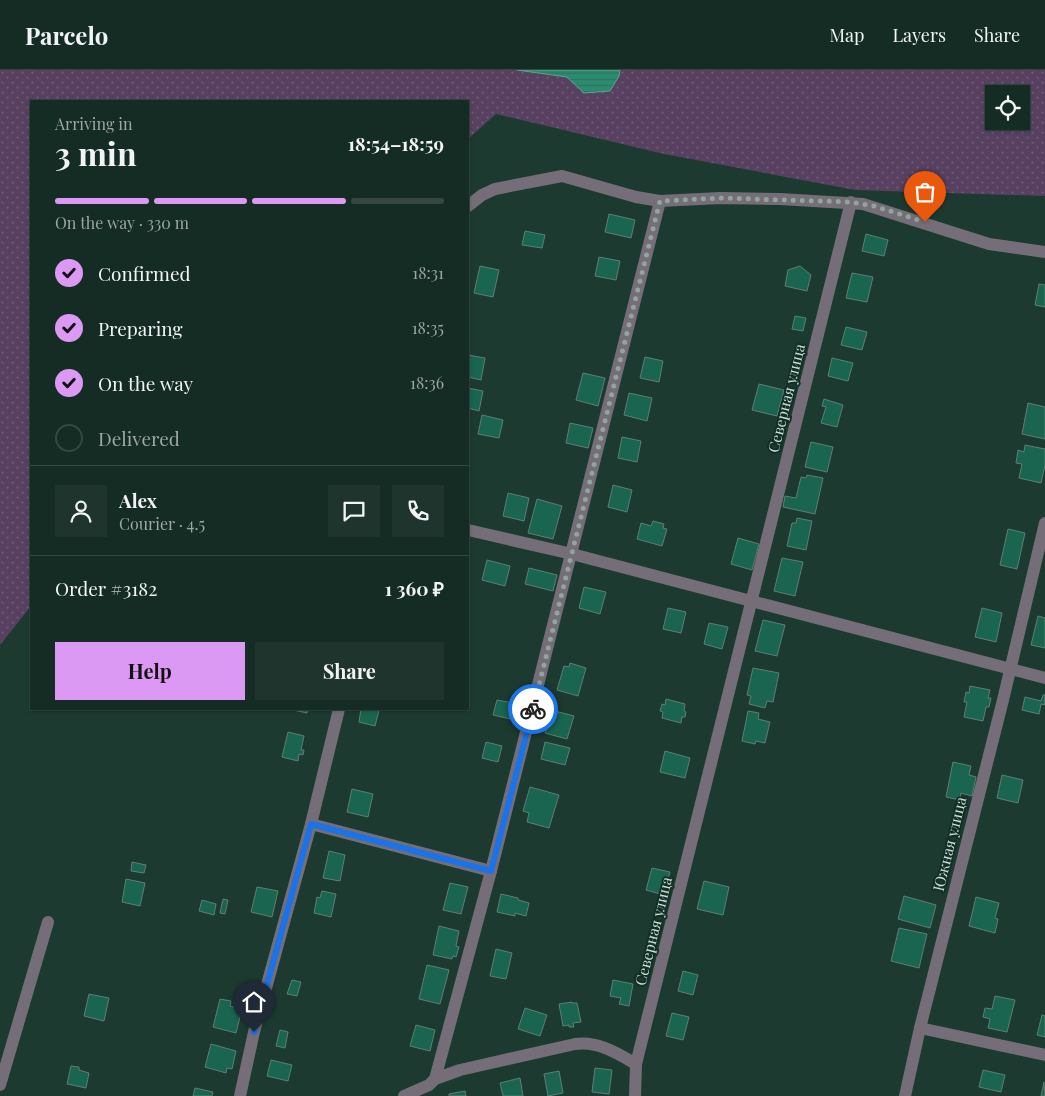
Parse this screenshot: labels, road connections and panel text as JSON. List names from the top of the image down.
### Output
{
  "streets": {
    "street": ["Северная улица", "Южная улица"]
  },
  "page": {
    "header": "Parcelo",
    "nav": ["Map", "Layers", "Share"],
    "heading": ["3 min", "Arriving in", "18:54–18:59"],
    "panel": [
      "Alex",
      "Courier · 4.5",
      "Order #3182",
      "1 360 ₽"
    ],
    "bar": "On the way · 330 m",
    "list": [
      ["Confirmed", "18:31"],
      ["Preparing", "18:35"],
      ["On the way", "18:36"],
      "Delivered"
    ],
    "buttons": ["Help", "Share"]
  }
}
